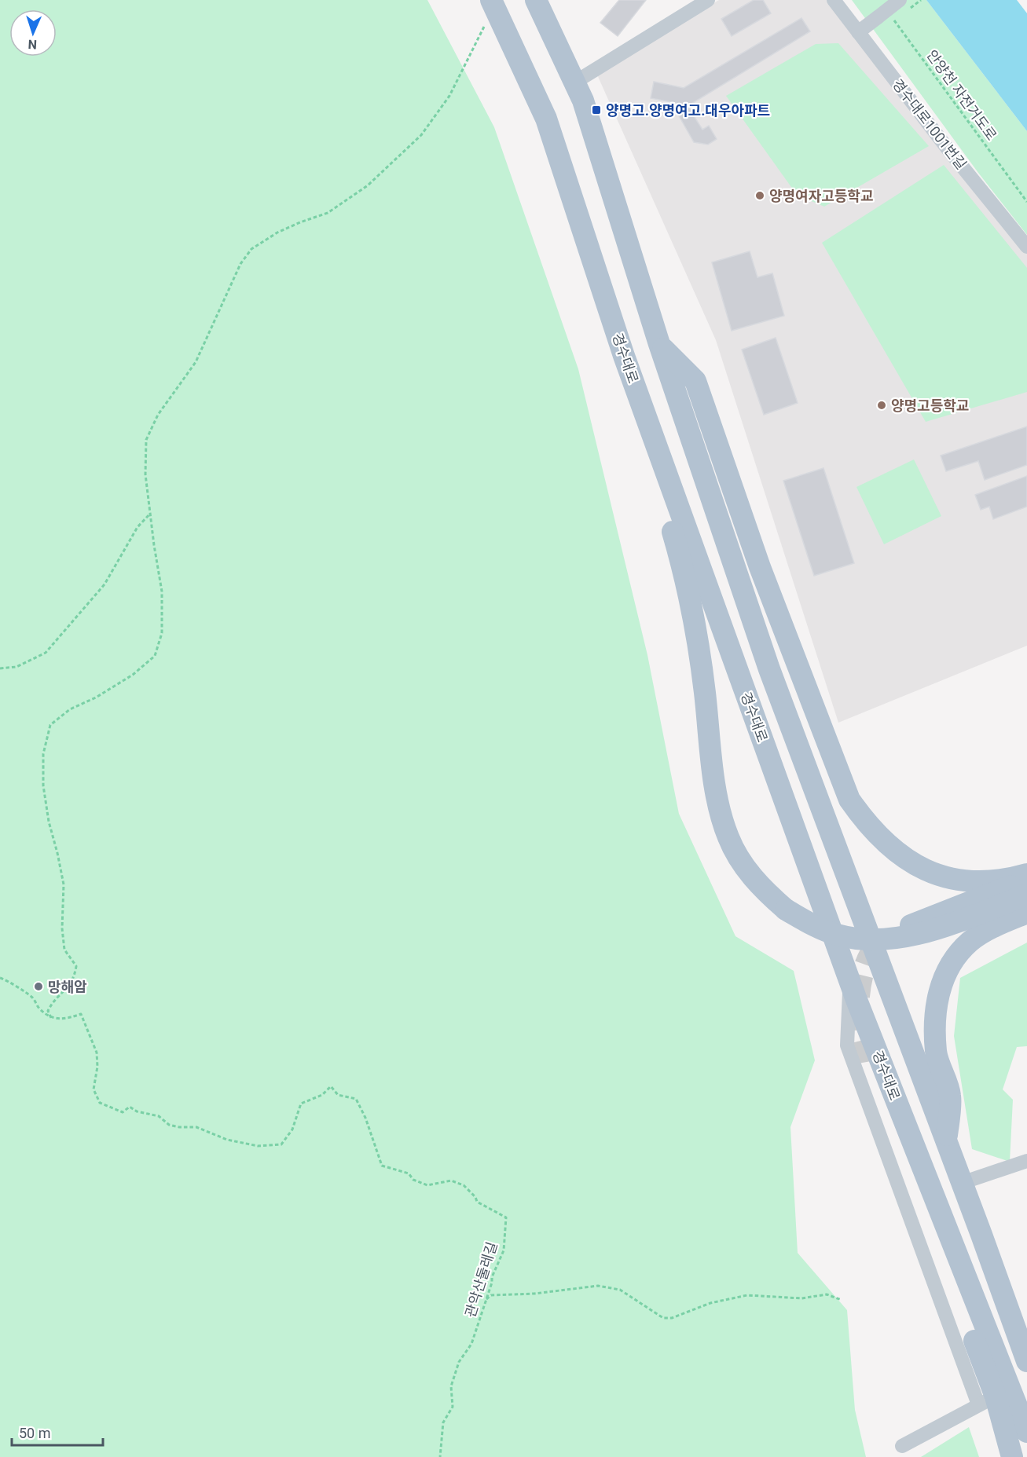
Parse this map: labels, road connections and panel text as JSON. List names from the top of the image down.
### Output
{
  "streets": {
    "main road": ["경수대로"],
    "street": ["경수대로1001번길"],
    "path": ["안양천 자전거도로", "관악산둘레길"]
  },
  "places": {
    "transit": ["양명고.양명여고.대우아파트"],
    "other": ["양명여자고등학교", "양명고등학교", "망해암"]
  },
  "scale_bar": "50 m",
  "north": "bottom"
}
